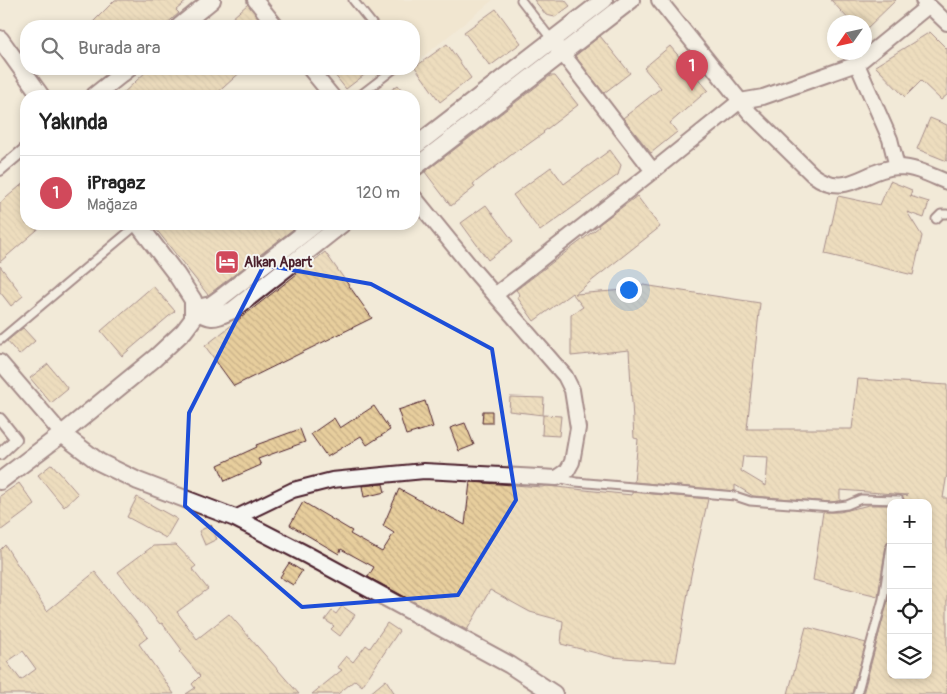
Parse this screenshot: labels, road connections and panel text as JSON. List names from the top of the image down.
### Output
{
  "places": {
    "hotel": ["Alkan Apart"]
  },
  "north": "bottom left",
  "page": {
    "search": "Burada ara",
    "pins": "1",
    "heading": "Yakında",
    "list": [
      {
        "mark": "1",
        "name": "iPragaz",
        "note": "Mağaza",
        "value": "120 m"
      }
    ],
    "map_buttons": ["+", "−"]
  }
}
